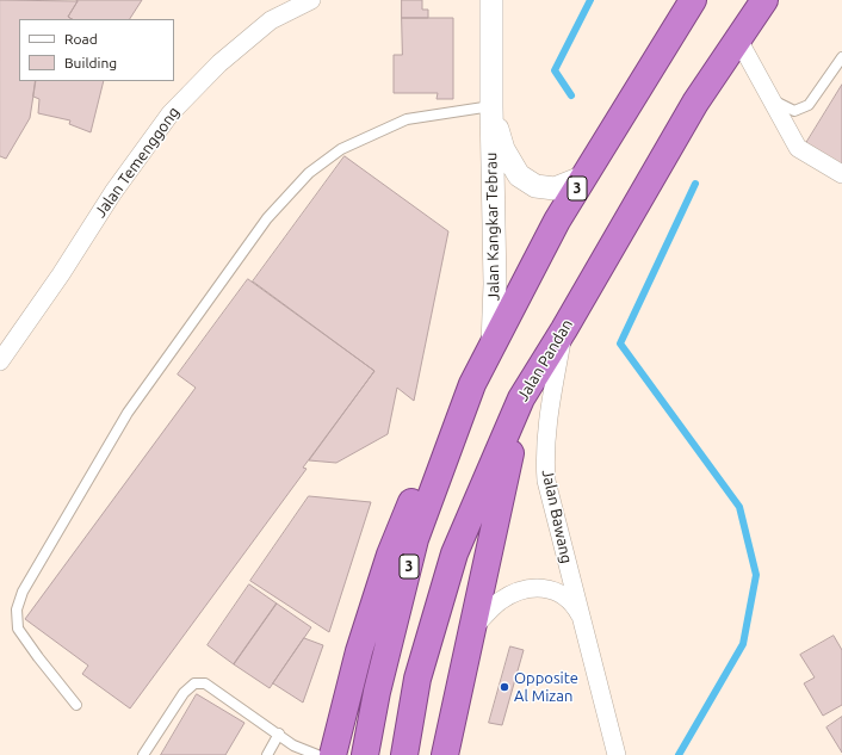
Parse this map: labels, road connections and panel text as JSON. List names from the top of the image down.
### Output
{
  "streets": {
    "highway": ["3", "Jalan Pandan"],
    "street": ["Jalan Temenggong", "Jalan Kangkar Tebrau", "Jalan Bawang"]
  },
  "crossings": [
    ["3", "Jalan Kangkar Tebrau"],
    ["Jalan Pandan", "Jalan Bawang"]
  ],
  "places": ["Opposite Al Mizan"],
  "legend": ["Road", "Building"]
}
